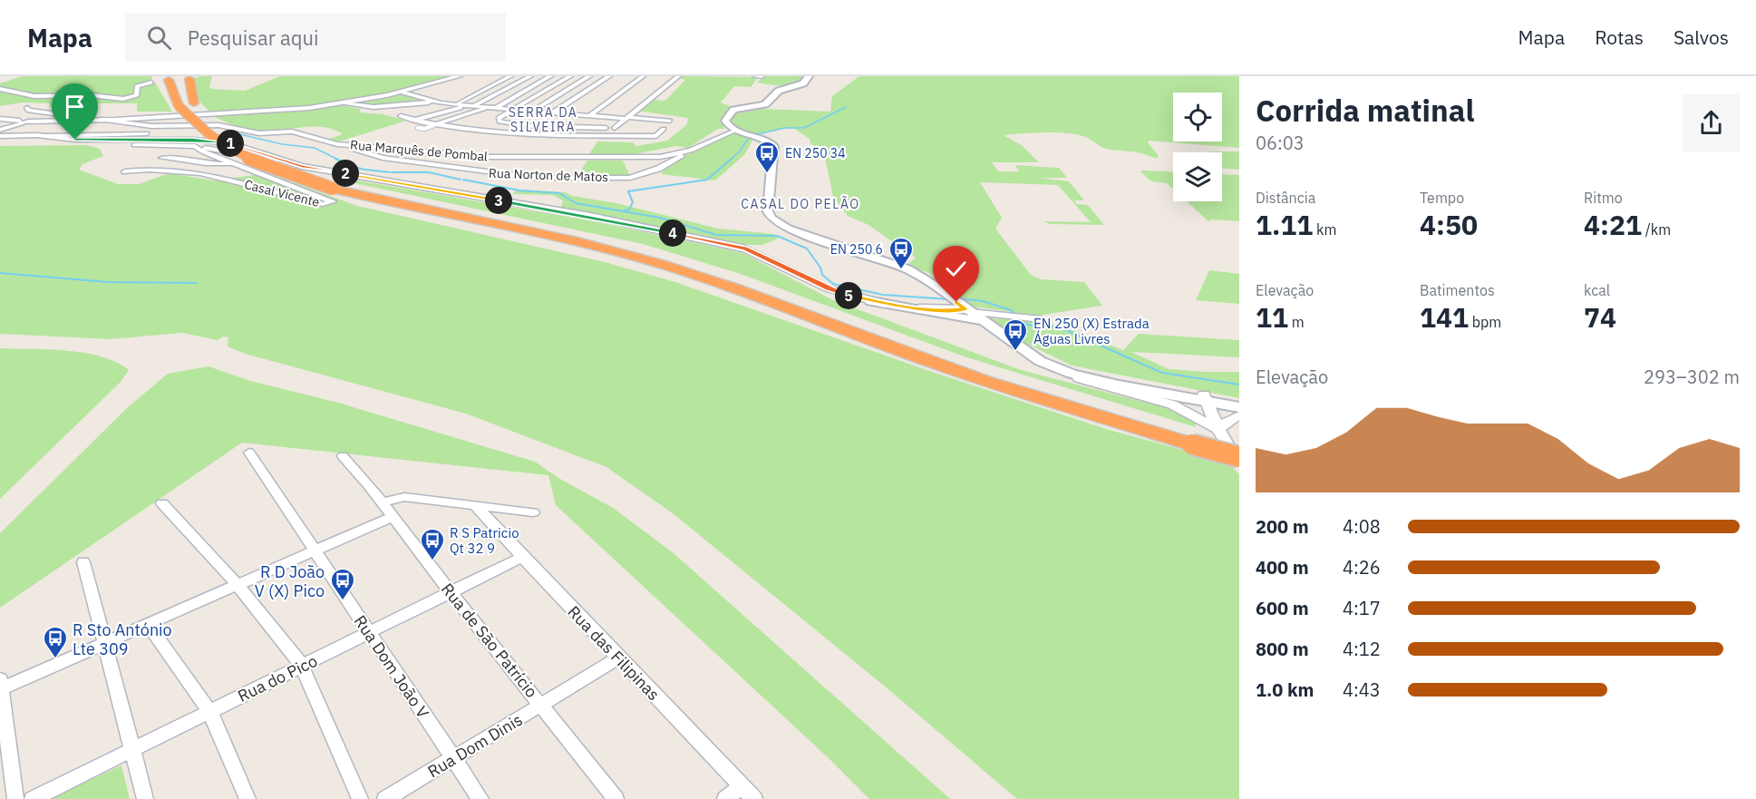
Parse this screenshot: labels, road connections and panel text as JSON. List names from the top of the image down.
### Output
{
  "streets": {
    "street": [
      "Rua Marquês de Pombal",
      "Rua Norton de Matos",
      "Casal Vicente",
      "Rua de São Patrício",
      "Rua das Filipinas",
      "Rua Dom João V",
      "Rua do Pico",
      "Rua Dom Dinis"
    ]
  },
  "crossings": [
    ["Rua Marquês de Pombal", "Rua Norton de Matos"],
    ["Rua de São Patrício", "Rua do Pico"],
    ["Rua de São Patrício", "Rua Dom Dinis"],
    ["Rua das Filipinas", "Rua do Pico"],
    ["Rua das Filipinas", "Rua Dom Dinis"],
    ["Rua Dom João V", "Rua do Pico"],
    ["Rua Dom João V", "Rua Dom Dinis"]
  ],
  "districts": ["SERRA DA SILVEIRA", "CASAL DO PELÃO"],
  "places": {
    "bus stop": [
      "EN 250 34",
      "EN 250 6",
      "EN 250 (X) Estrada Águas Livres",
      "R S Patricio Qt 32 9",
      "R D João V (X) Pico",
      "R Sto António Lte 309"
    ]
  },
  "page": {
    "header": "Mapa",
    "search": "Pesquisar aqui",
    "nav": ["Mapa", "Rotas", "Salvos"],
    "heading": ["Corrida matinal", "06:03"],
    "pins": [
      "1",
      "2",
      "3",
      "4",
      "5"
    ],
    "stats": [
      ["Distância", "1.11 km"],
      ["Tempo", "4:50"],
      ["Ritmo", "4:21 /km"],
      ["Elevação", "11 m"],
      ["Batimentos", "141 bpm"],
      ["kcal", "74"]
    ],
    "chart": ["Elevação", "293–302 m"],
    "list": [
      {
        "name": "200 m",
        "note": "4:08"
      },
      {
        "name": "400 m",
        "note": "4:26"
      },
      {
        "name": "600 m",
        "note": "4:17"
      },
      {
        "name": "800 m",
        "note": "4:12"
      },
      {
        "name": "1.0 km",
        "note": "4:43"
      }
    ]
  }
}
